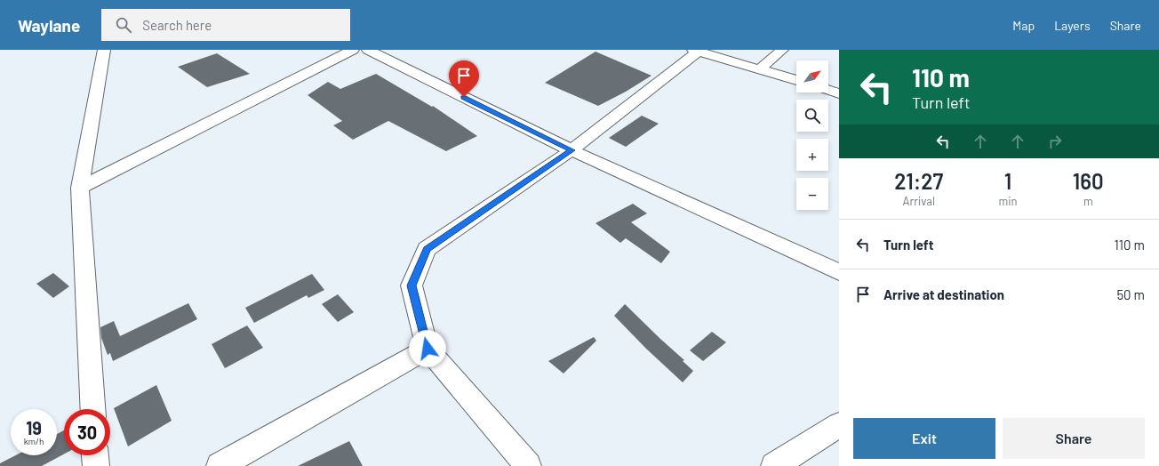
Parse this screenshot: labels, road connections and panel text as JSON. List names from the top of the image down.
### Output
{
  "north": "top right",
  "page": {
    "header": "Waylane",
    "search": "Search here",
    "nav": ["Map", "Layers", "Share"],
    "turn": ["110 m", "Turn left"],
    "map_buttons": ["+", "−"],
    "eta": [
      "21:27",
      "Arrival",
      "1",
      "min",
      "160",
      "m"
    ],
    "list": [
      {
        "name": "Turn left",
        "value": "110 m"
      },
      {
        "name": "Arrive at destination",
        "value": "50 m"
      }
    ],
    "speed": "19 km/h",
    "limit": "30",
    "buttons": ["Exit", "Share"]
  }
}
